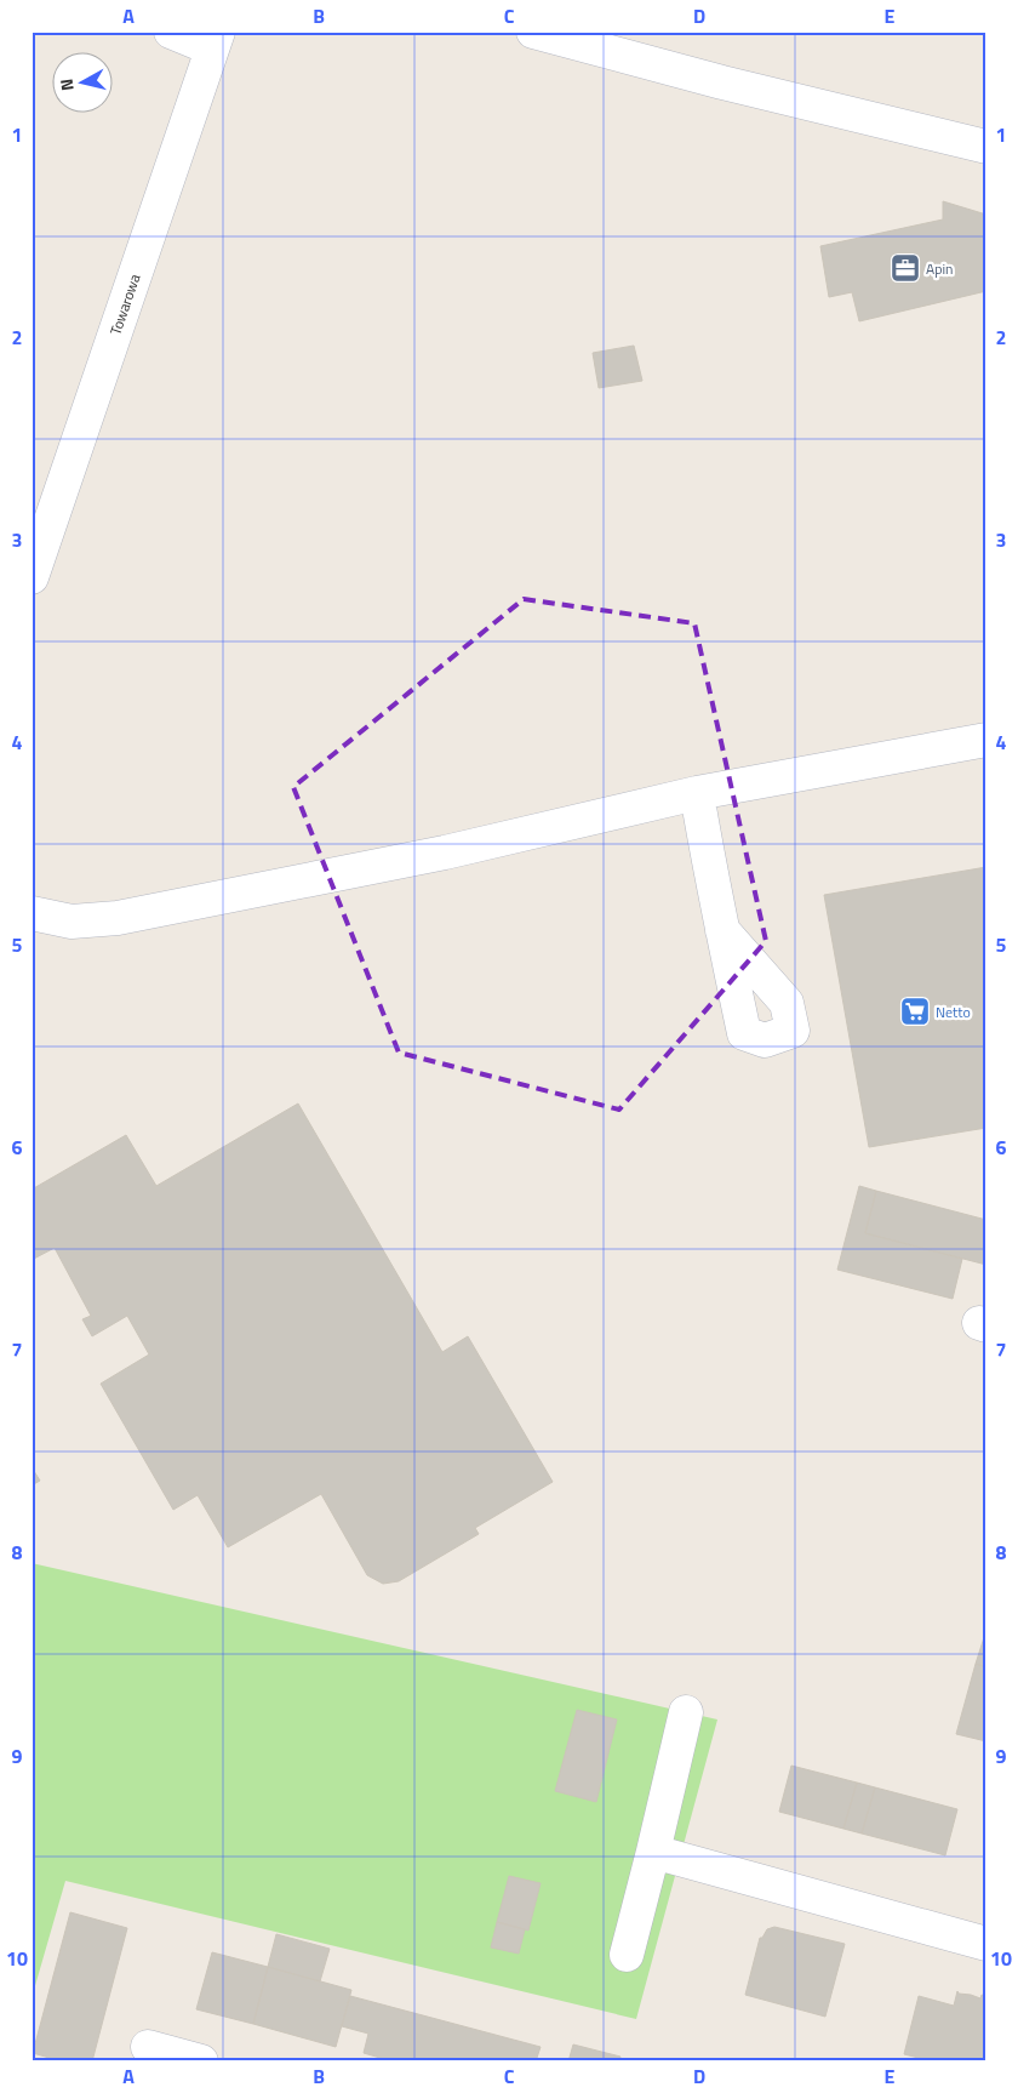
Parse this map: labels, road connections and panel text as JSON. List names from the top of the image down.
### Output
{
  "streets": {
    "street": ["Towarowa"]
  },
  "places": {
    "office": ["Apin"],
    "supermarket": ["Netto"]
  },
  "north": "left",
  "grid": {
    "columns": [
      "A",
      "B",
      "C",
      "D",
      "E"
    ],
    "rows": [
      "1",
      "2",
      "3",
      "4",
      "5",
      "6",
      "7",
      "8",
      "9",
      "10"
    ]
  }
}
